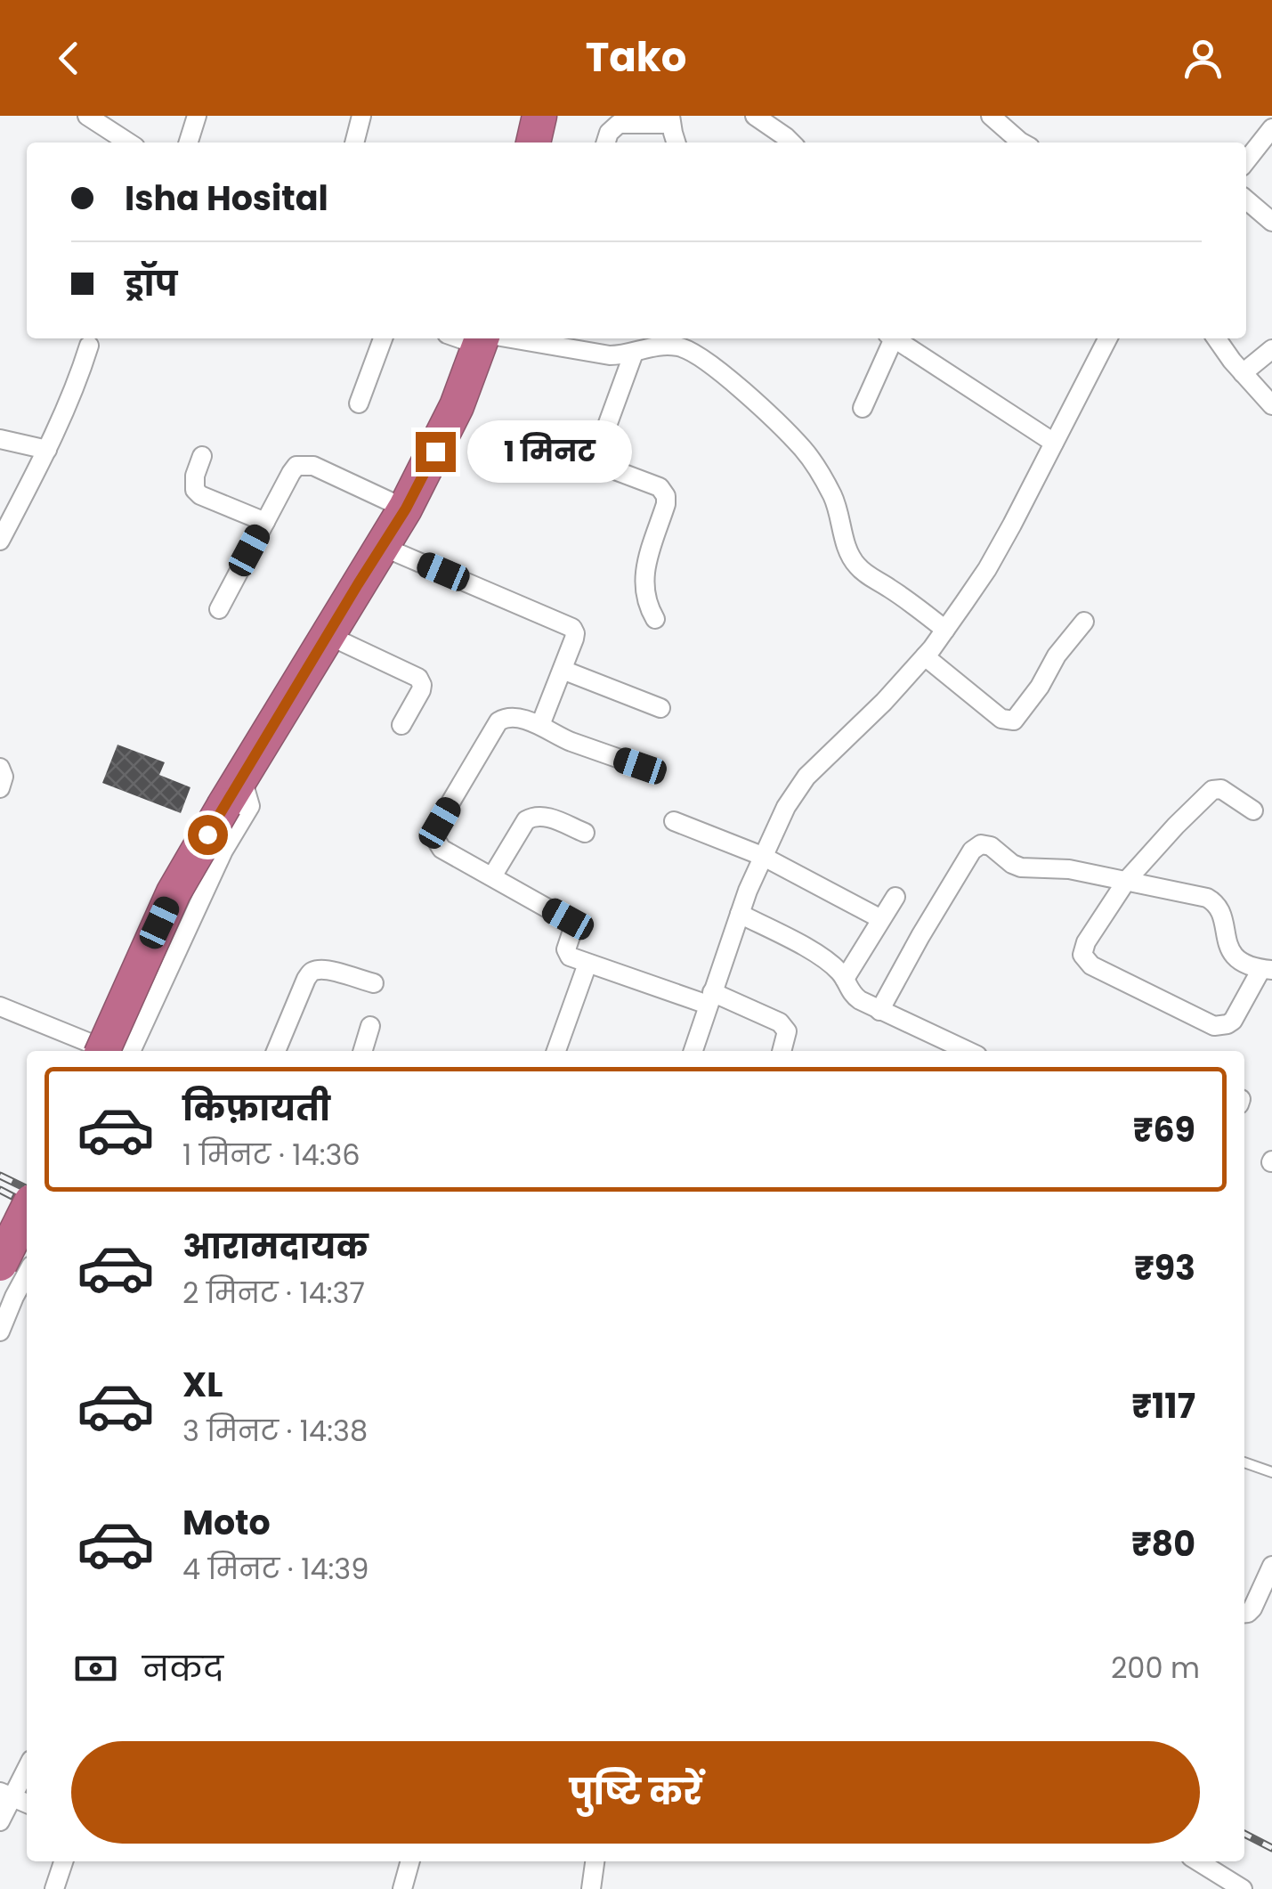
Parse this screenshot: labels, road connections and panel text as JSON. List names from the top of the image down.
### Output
{
  "page": {
    "header": "Tako",
    "banner": ["Isha Hosital", "ड्रॉप"],
    "bubble": "1 मिनट",
    "list": [
      {
        "name": "किफ़ायती",
        "note": "1 मिनट · 14:36",
        "value": "₹69"
      },
      {
        "name": "आरामदायक",
        "note": "2 मिनट · 14:37",
        "value": "₹93"
      },
      {
        "name": "XL",
        "note": "3 मिनट · 14:38",
        "value": "₹117"
      },
      {
        "name": "Moto",
        "note": "4 मिनट · 14:39",
        "value": "₹80"
      }
    ],
    "pay": ["नकद", "200 m"],
    "buttons": "पुष्टि करें"
  }
}
